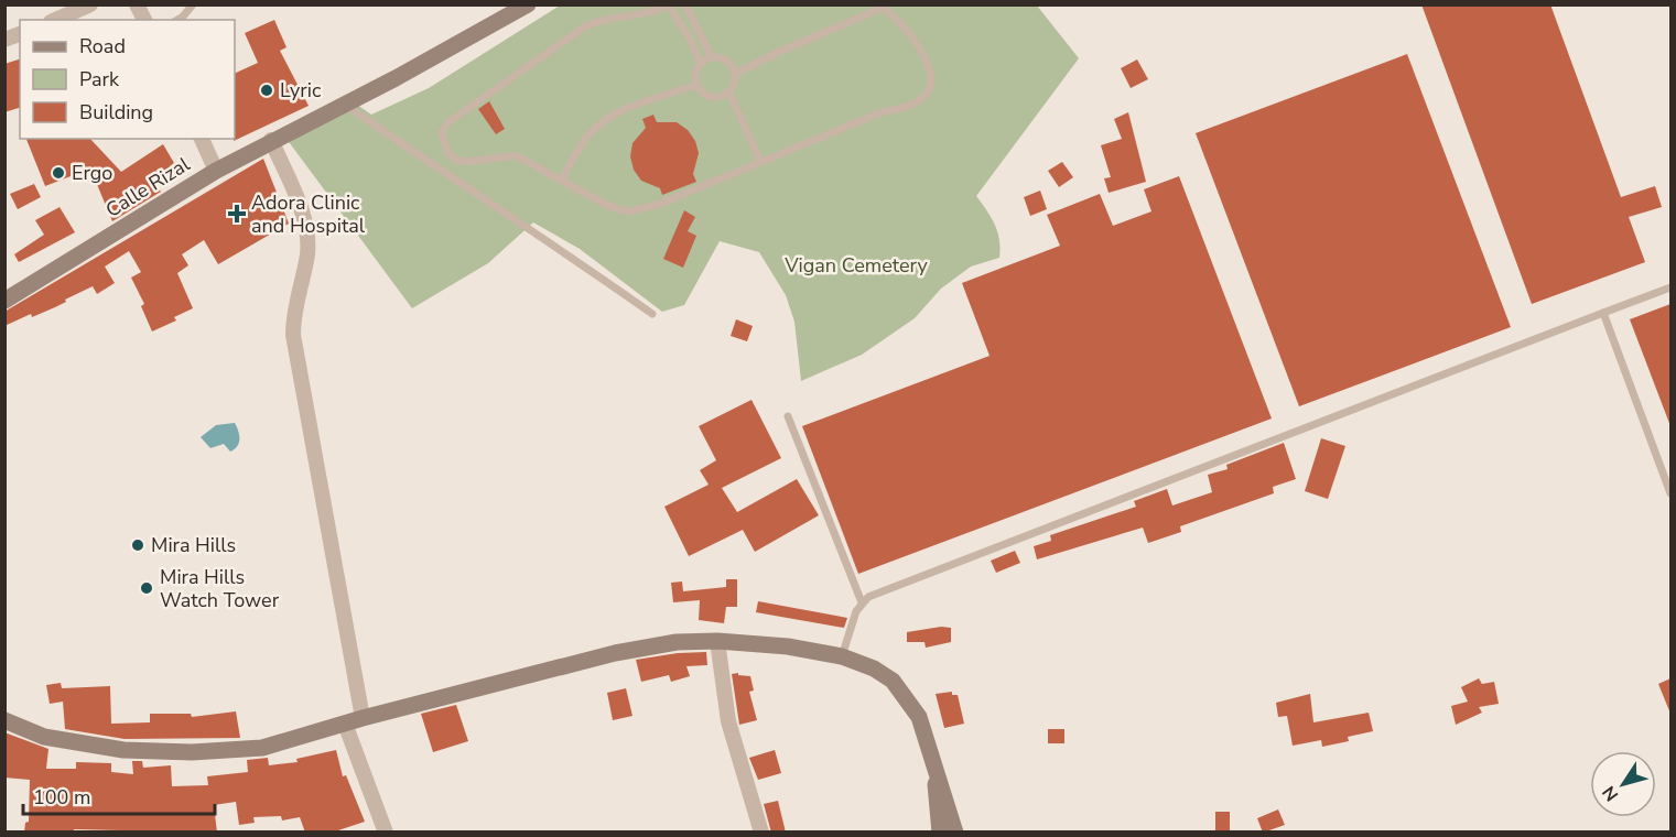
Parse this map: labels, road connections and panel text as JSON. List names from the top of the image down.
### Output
{
  "streets": {
    "street": ["Calle Rizal"]
  },
  "parks": ["Vigan Cemetery"],
  "places": {
    "other": [
      "Lyric",
      "Ergo",
      "Mira Hills",
      "Mira Hills Watch Tower"
    ],
    "health": ["Adora Clinic and Hospital"]
  },
  "legend": ["Road", "Park", "Building"],
  "scale_bar": "100 m",
  "north": "bottom left"
}
